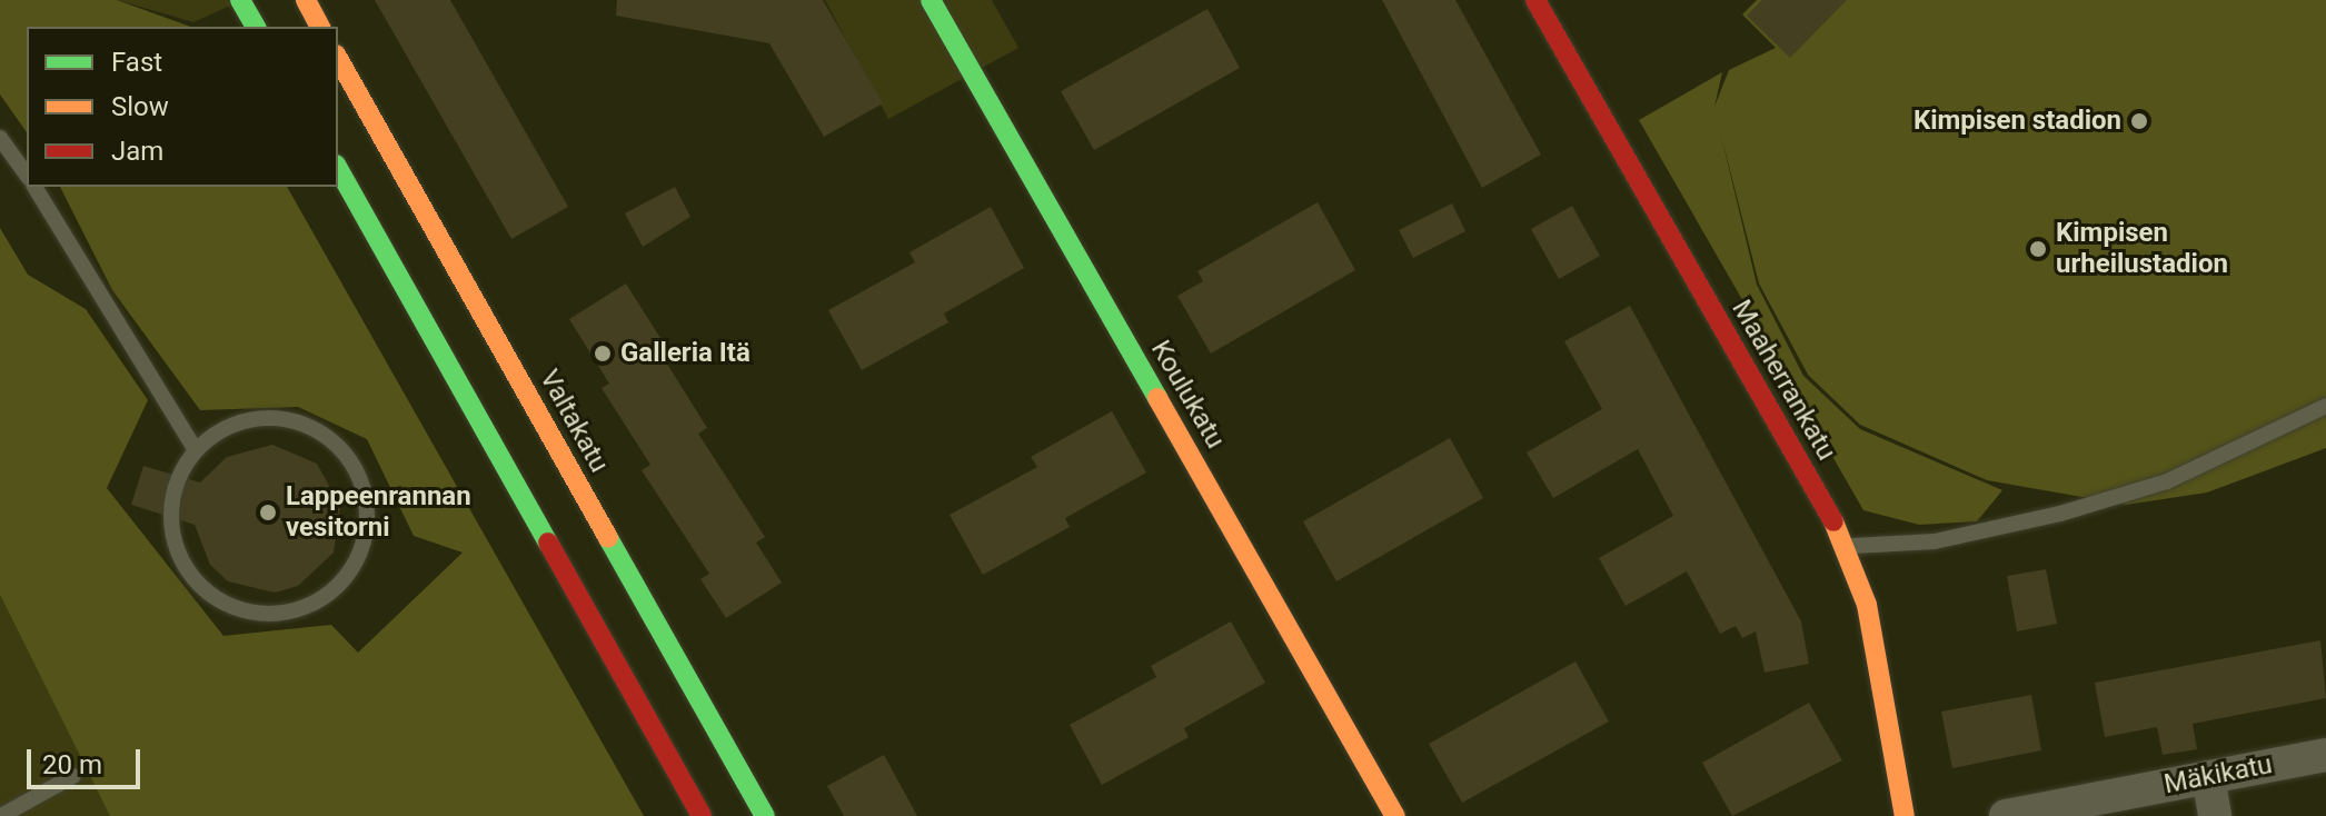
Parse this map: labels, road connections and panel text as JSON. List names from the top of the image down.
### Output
{
  "streets": {
    "street": [
      "Maaherrankatu",
      "Koulukatu",
      "Valtakatu",
      "Mäkikatu"
    ]
  },
  "places": [
    "Kimpisen stadion",
    "Kimpisen urheilustadion",
    "Galleria Itä",
    "Lappeenrannan vesitorni"
  ],
  "legend": ["Fast", "Slow", "Jam"],
  "scale_bar": "20 m"
}
